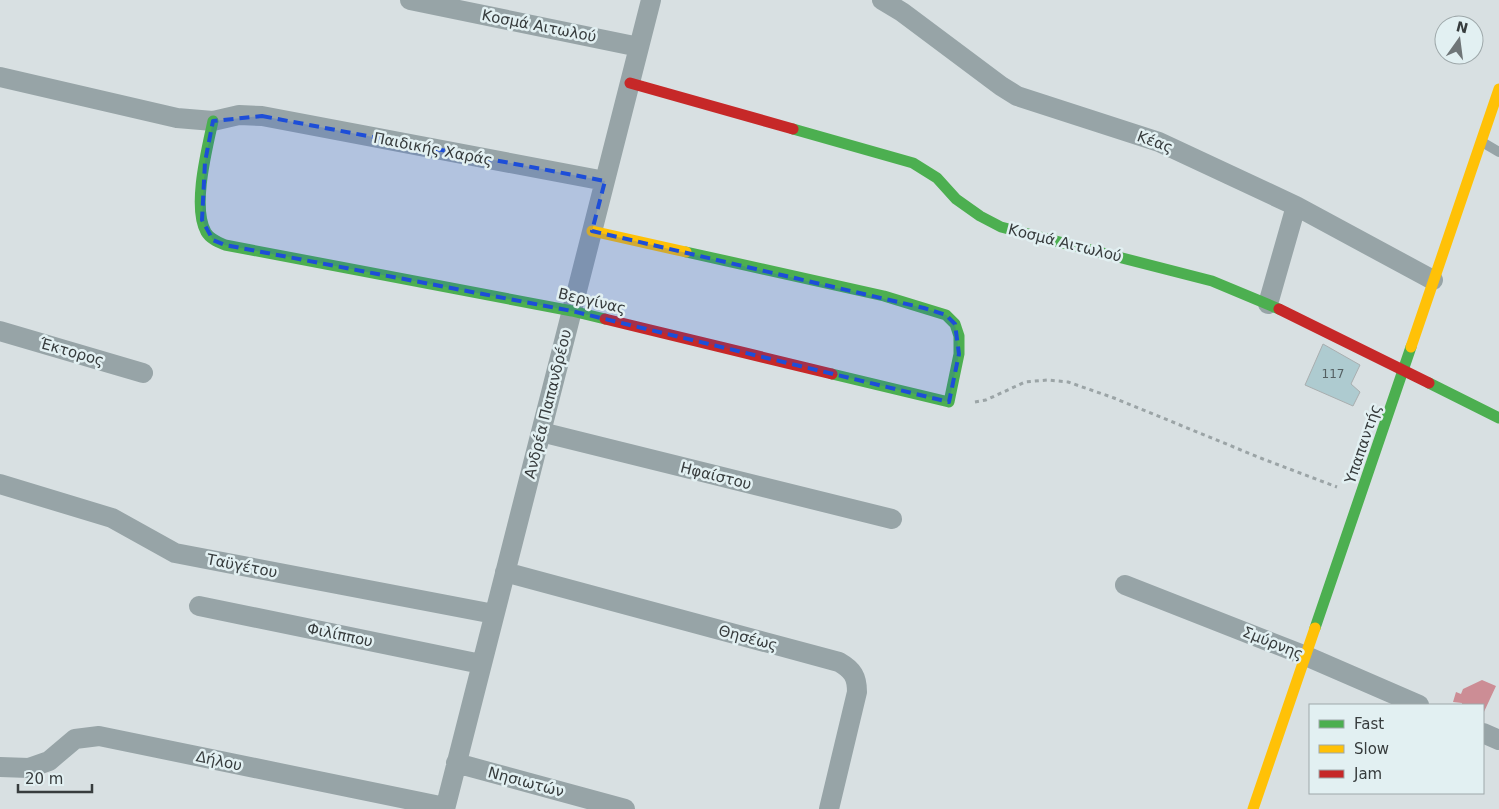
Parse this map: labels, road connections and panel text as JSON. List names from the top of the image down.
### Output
{
  "streets": {
    "street": [
      "Κοσμά Αιτωλού",
      "Κέας",
      "Παιδικής Χαράς",
      "Βεργίνας",
      "Έκτορος",
      "Ανδρέα Παπανδρέου",
      "Υπαπαντής",
      "Ηφαίστου",
      "Ταϋγέτου",
      "Φιλίππου",
      "Θησέως",
      "Σμύρνης",
      "Δήλου",
      "Νησιωτών"
    ]
  },
  "crossings": [
    ["Κοσμά Αιτωλού", "Ανδρέα Παπανδρέου"],
    ["Κοσμά Αιτωλού", "Υπαπαντής"],
    ["Κέας", "Υπαπαντής"],
    ["Παιδικής Χαράς", "Βεργίνας"],
    ["Παιδικής Χαράς", "Ανδρέα Παπανδρέου"],
    ["Βεργίνας", "Ανδρέα Παπανδρέου"],
    ["Ανδρέα Παπανδρέου", "Ηφαίστου"],
    ["Ανδρέα Παπανδρέου", "Ταϋγέτου"],
    ["Ανδρέα Παπανδρέου", "Φιλίππου"],
    ["Ανδρέα Παπανδρέου", "Θησέως"],
    ["Ανδρέα Παπανδρέου", "Δήλου"],
    ["Ανδρέα Παπανδρέου", "Νησιωτών"],
    ["Υπαπαντής", "Σμύρνης"]
  ],
  "house_numbers": ["117"],
  "legend": ["Fast", "Slow", "Jam"],
  "scale_bar": "20 m",
  "north": "top"
}
